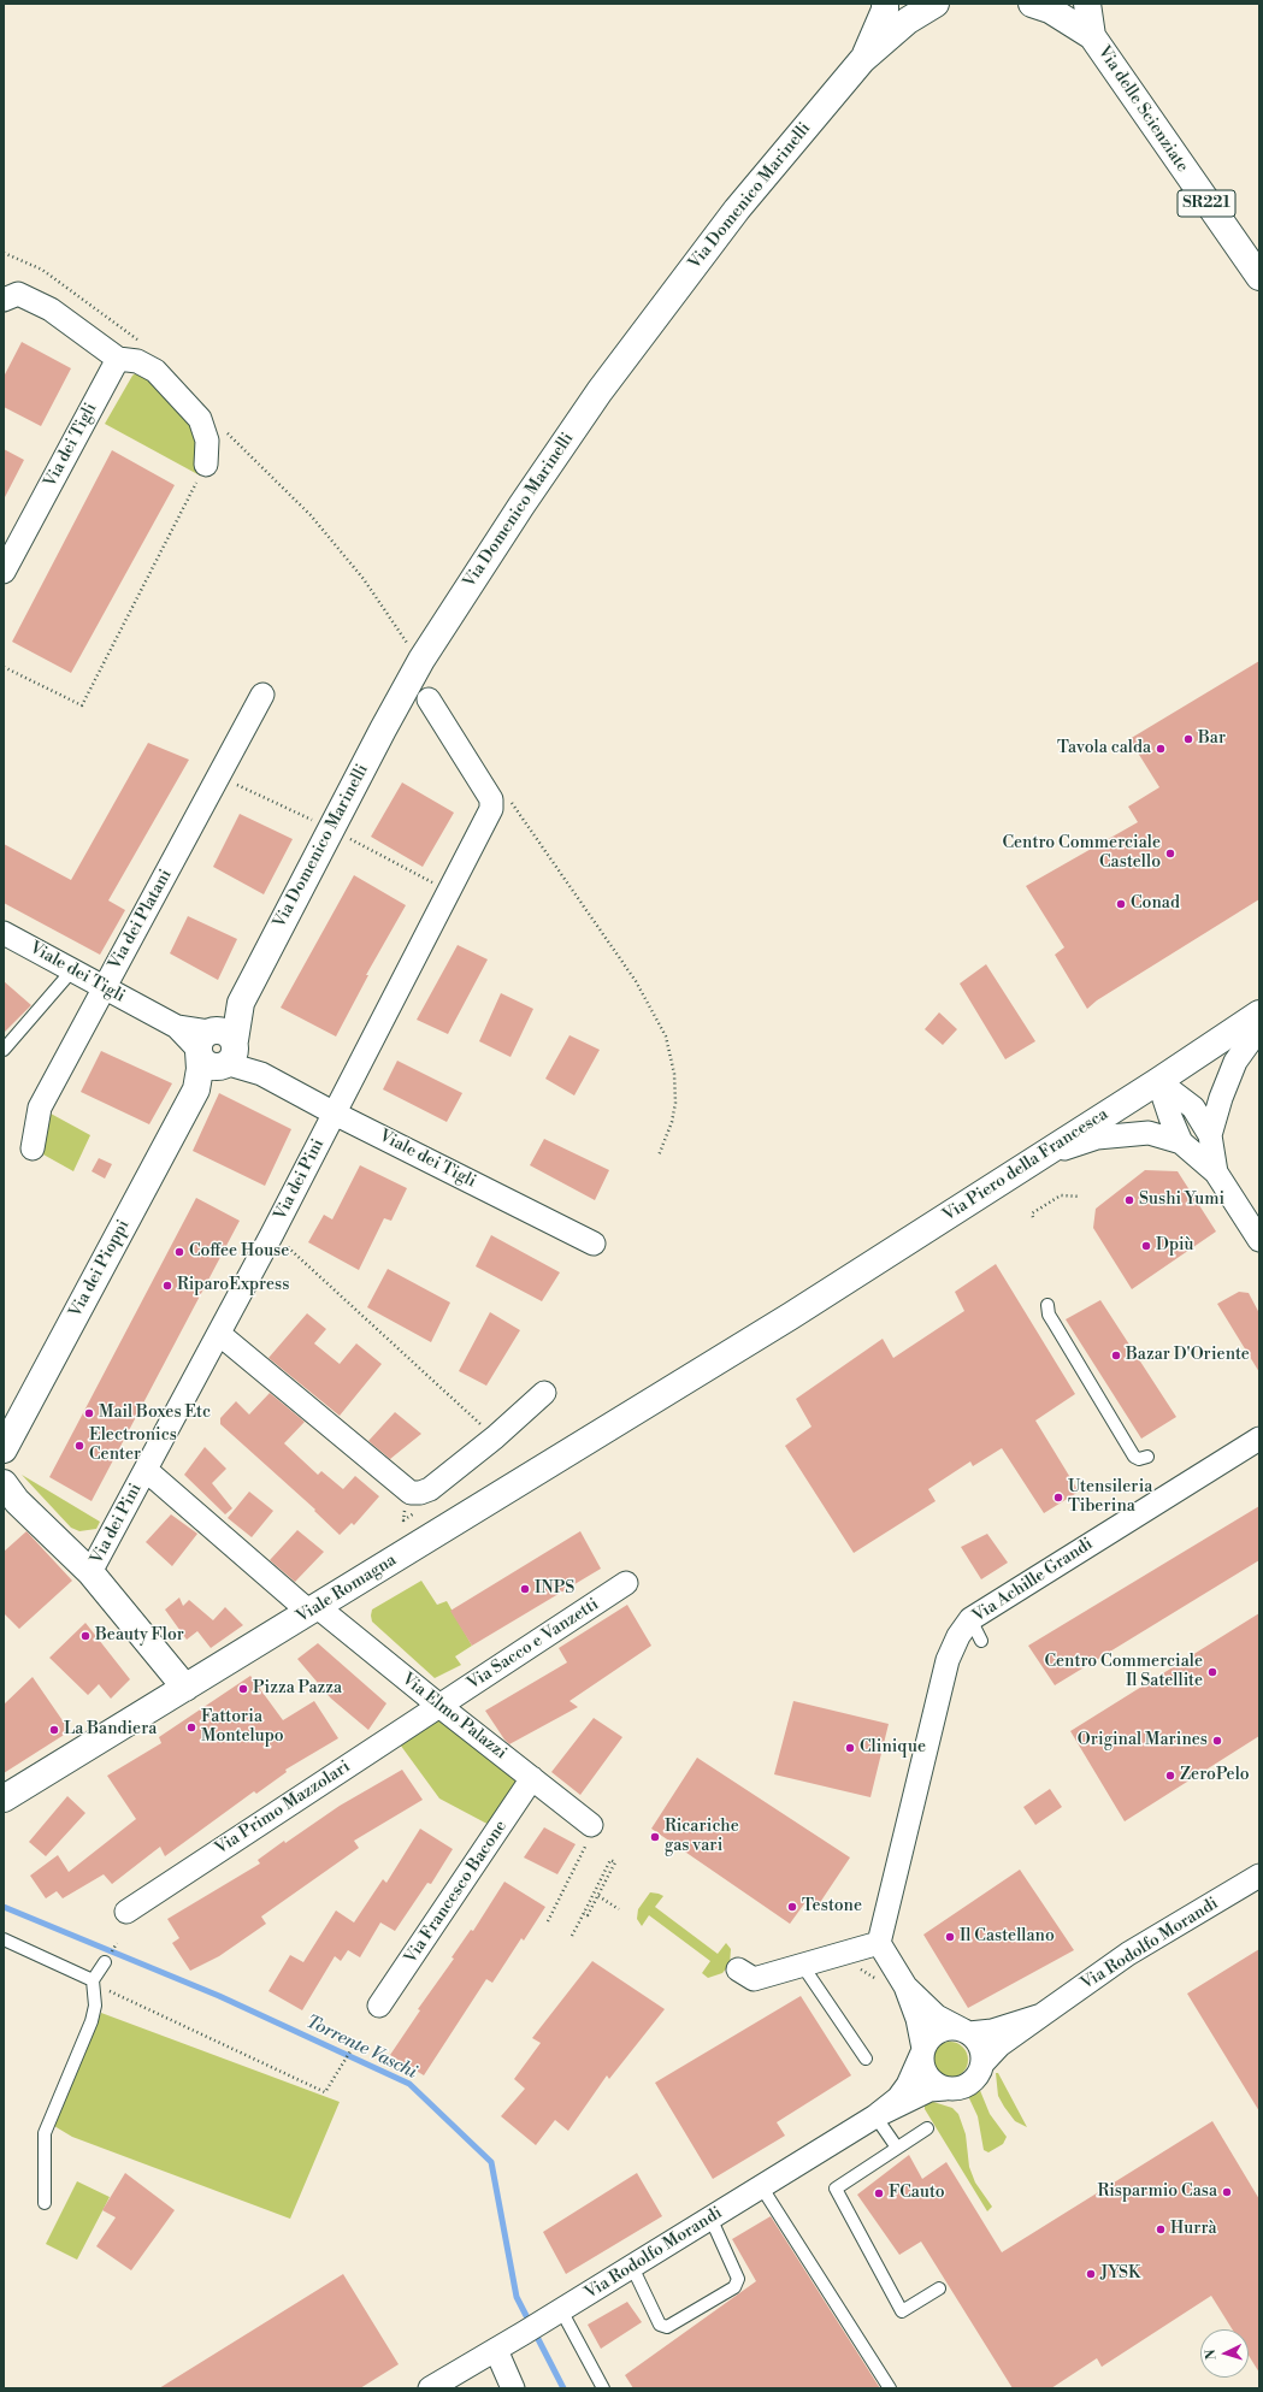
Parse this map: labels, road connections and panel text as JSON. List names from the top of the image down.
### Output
{
  "streets": {
    "street": [
      "Via delle Scienziate",
      "Via Domenico Marinelli",
      "SR221",
      "Via dei Tigli",
      "Via dei Platani",
      "Viale dei Tigli",
      "Via Piero della Francesca",
      "Via dei Pini",
      "Via dei Pioppi",
      "Via Achille Grandi",
      "Viale Romagna",
      "Via Sacco e Vanzetti",
      "Via Elmo Palazzi",
      "Via Primo Mazzolari",
      "Via Francesco Bacone",
      "Via Rodolfo Morandi"
    ]
  },
  "crossings": [
    ["Via Domenico Marinelli", "Viale dei Tigli"],
    ["Via Domenico Marinelli", "Via dei Pioppi"],
    ["Via dei Platani", "Viale dei Tigli"],
    ["Viale dei Tigli", "Via dei Pini"],
    ["Viale dei Tigli", "Via dei Pioppi"],
    ["Via Piero della Francesca", "Viale Romagna"],
    ["Via dei Pini", "Viale Romagna"],
    ["Via dei Pini", "Via Elmo Palazzi"],
    ["Viale Romagna", "Via Elmo Palazzi"],
    ["Via Sacco e Vanzetti", "Via Elmo Palazzi"],
    ["Via Sacco e Vanzetti", "Via Primo Mazzolari"],
    ["Via Elmo Palazzi", "Via Primo Mazzolari"],
    ["Via Elmo Palazzi", "Via Francesco Bacone"]
  ],
  "water": ["Torrente Vaschi"],
  "places": [
    "Bar",
    "Tavola calda",
    "Centro Commerciale Castello",
    "Conad",
    "Sushi Yumi",
    "Dpiù",
    "Coffee House",
    "RiparoExpress",
    "Bazar D'Oriente",
    "Mail Boxes Etc",
    "Electronics Center",
    "Utensileria Tiberina",
    "INPS",
    "Beauty Flor",
    "Centro Commerciale Il Satellite",
    "Pizza Pazza",
    "Fattoria Montelupo",
    "La Bandiera",
    "Original Marines",
    "Clinique",
    "ZeroPelo",
    "Ricariche gas vari",
    "Testone",
    "Il Castellano",
    "Risparmio Casa",
    "FCauto",
    "Hurrà",
    "JYSK"
  ],
  "north": "left"
}
